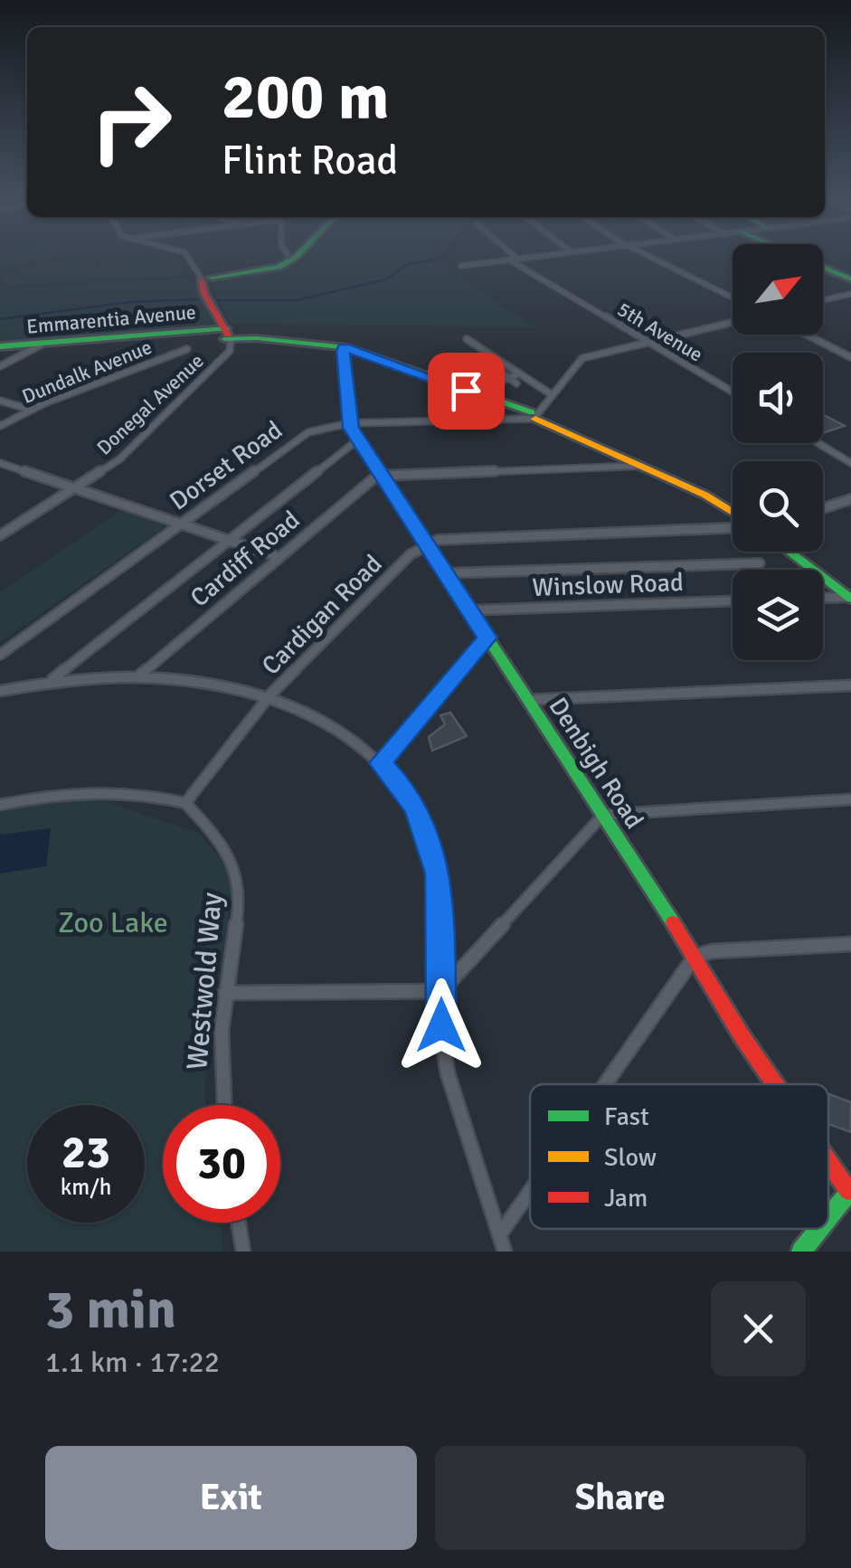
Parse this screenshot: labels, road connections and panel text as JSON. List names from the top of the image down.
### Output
{
  "streets": {
    "street": [
      "Emmarentia Avenue",
      "5th Avenue",
      "Dundalk Avenue",
      "Donegal Avenue",
      "Dorset Road",
      "Cardiff Road",
      "Winslow Road",
      "Cardigan Road",
      "Denbigh Road",
      "Westwold Way"
    ]
  },
  "crossings": [
    ["Emmarentia Avenue", "Donegal Avenue"],
    ["Emmarentia Avenue", "Dorset Road"],
    ["Emmarentia Avenue", "Denbigh Road"],
    ["Dorset Road", "Denbigh Road"],
    ["Cardiff Road", "Denbigh Road"],
    ["Winslow Road", "Denbigh Road"],
    ["Cardigan Road", "Denbigh Road"],
    ["Cardigan Road", "Westwold Way"]
  ],
  "parks": ["Zoo Lake"],
  "legend": ["Fast", "Slow", "Jam"],
  "north": "top right",
  "page": {
    "turn": ["200 m", "Flint Road"],
    "speed": "23 km/h",
    "limit": "30",
    "heading": ["3 min", "1.1 km · 17:22"],
    "buttons": ["Exit", "Share"]
  }
}
